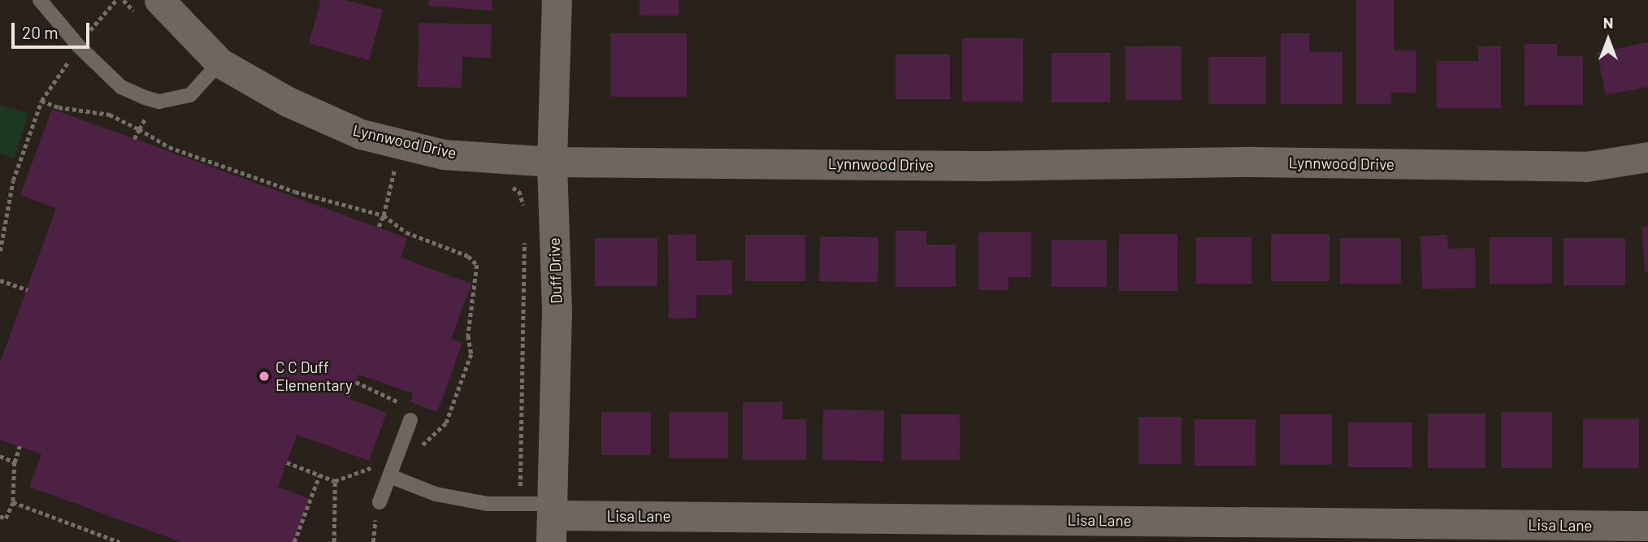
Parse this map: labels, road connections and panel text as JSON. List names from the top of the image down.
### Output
{
  "streets": {
    "street": ["Lynnwood Drive", "Duff Drive", "Lisa Lane"]
  },
  "crossings": [
    ["Lynnwood Drive", "Duff Drive"],
    ["Duff Drive", "Lisa Lane"]
  ],
  "places": ["C C Duff Elementary"],
  "scale_bar": "20 m",
  "north": "top"
}
